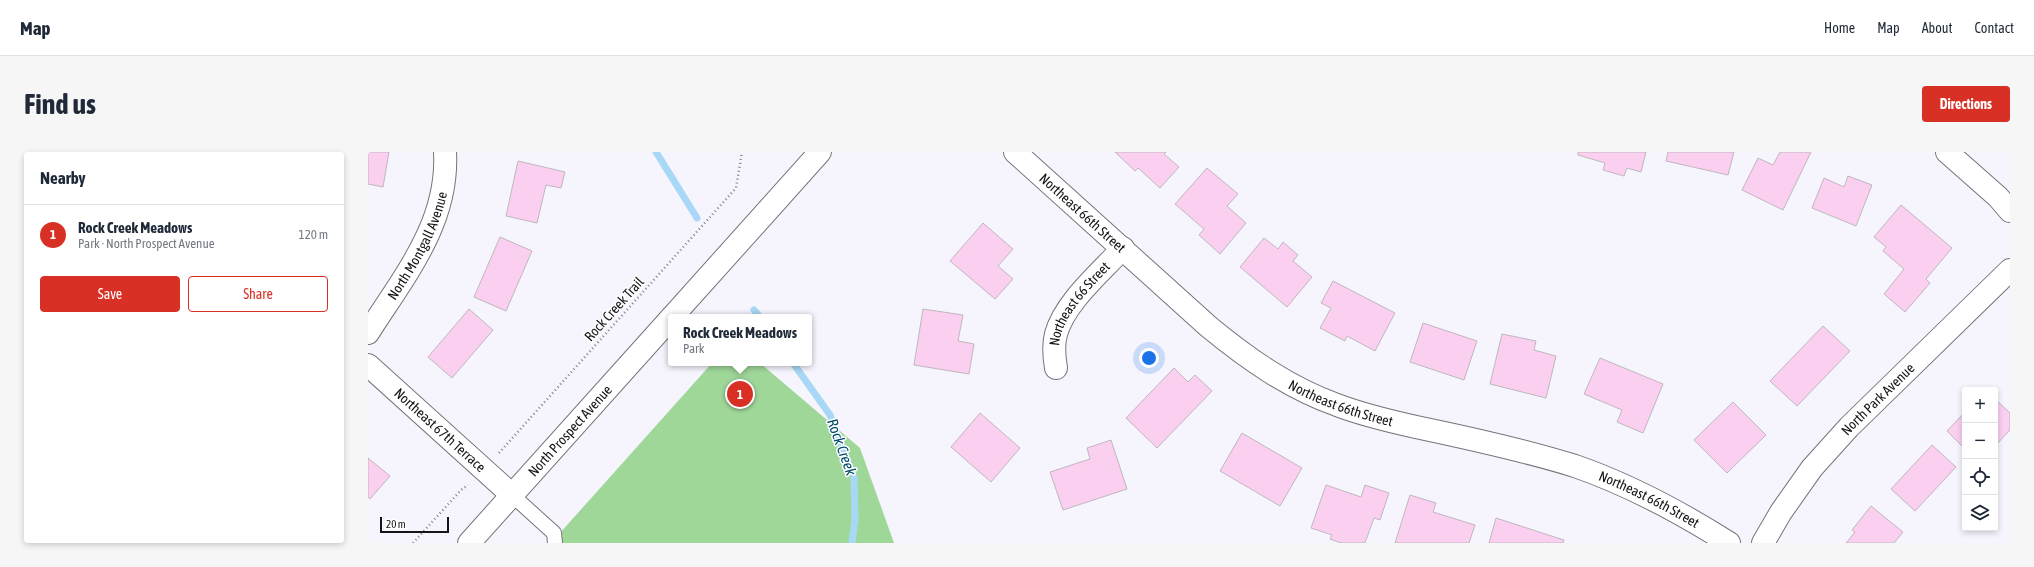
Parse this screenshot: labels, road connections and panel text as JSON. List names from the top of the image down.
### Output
{
  "streets": {
    "street": [
      "Northeast 66th Street",
      "North Montgall Avenue",
      "Northeast 66 Street",
      "North Park Avenue",
      "Northeast 67th Terrace",
      "North Prospect Avenue"
    ],
    "path": ["Rock Creek Trail"]
  },
  "crossings": [
    ["Northeast 66th Street", "Northeast 66 Street"],
    ["Rock Creek Trail", "Northeast 67th Terrace"],
    ["Northeast 67th Terrace", "North Prospect Avenue"]
  ],
  "water": ["Rock Creek"],
  "scale_bar": "20 m",
  "page": {
    "header": "Map",
    "nav": [
      "Home",
      "Map",
      "About",
      "Contact"
    ],
    "buttons": [
      "Directions",
      ["Save", "Share"]
    ],
    "title": "Find us",
    "heading": "Nearby",
    "list": [
      {
        "mark": "1",
        "name": "Rock Creek Meadows",
        "note": "Park · North Prospect Avenue",
        "value": "120 m"
      }
    ],
    "popup": ["Rock Creek Meadows", "Park"],
    "pins": "1",
    "map_buttons": ["+", "−"],
    "scale": "20 m"
  }
}
